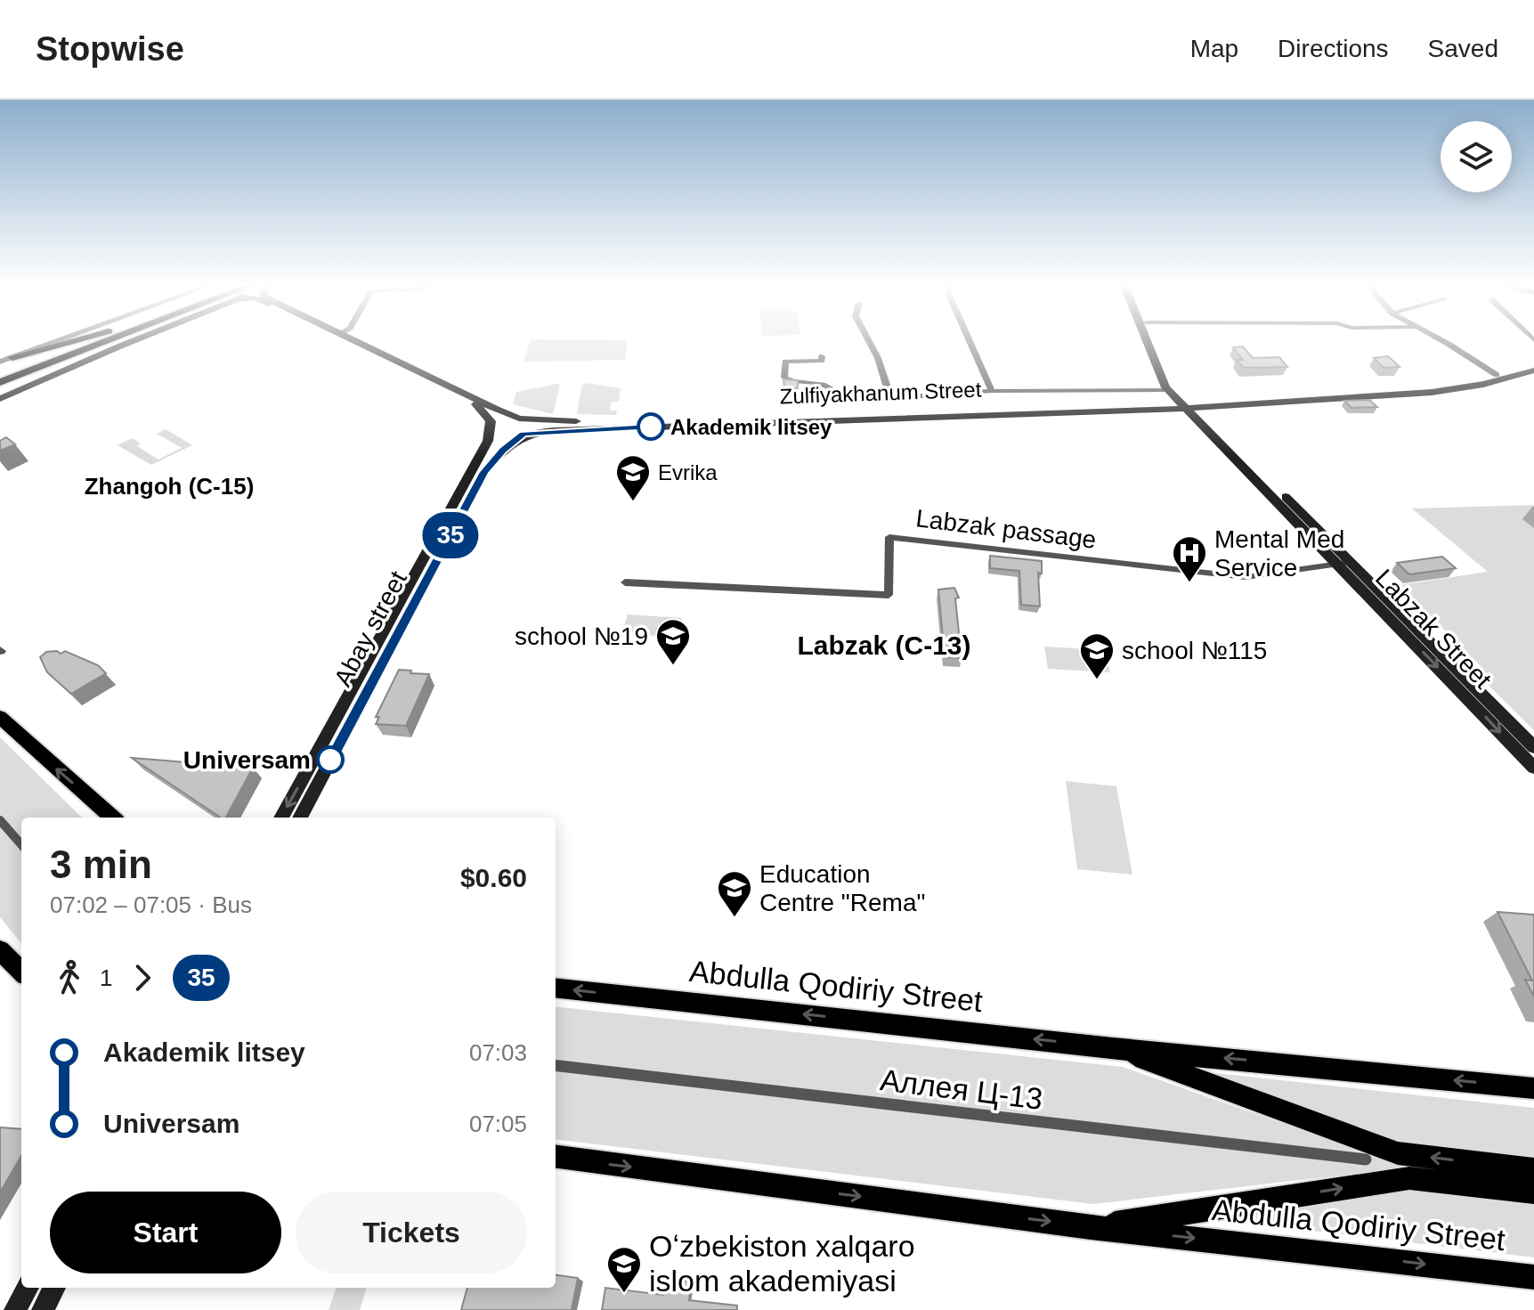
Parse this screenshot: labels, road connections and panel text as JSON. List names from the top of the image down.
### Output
{
  "streets": {
    "main road": [
      "Zulfiyakhanum Street",
      "Abay street",
      "Labzak Street",
      "Abdulla Qodiriy Street"
    ],
    "street": ["Labzak passage", "Аллея Ц-13"]
  },
  "crossings": [
    ["Zulfiyakhanum Street", "Abay street"],
    ["Zulfiyakhanum Street", "Labzak Street"],
    ["Labzak passage", "Labzak Street"]
  ],
  "districts": ["Zhangoh (C-15)", "Labzak (C-13)"],
  "places": {
    "other": ["Akademik litsey", "Universam"],
    "school or university": [
      "Evrika",
      "school №19",
      "school №115",
      "Education Centre \"Rema\"",
      "Oʻzbekiston xalqaro islom akademiyasi"
    ],
    "hospital": ["Mental Med Service"]
  },
  "lines": ["bus line 35"],
  "page": {
    "header": "Stopwise",
    "nav": ["Map", "Directions", "Saved"],
    "on_map": "35",
    "heading": ["3 min", "07:02 – 07:05 · Bus", "$0.60"],
    "legs": ["1", "35"],
    "list": [
      {
        "name": "Akademik litsey",
        "value": "07:03"
      },
      {
        "name": "Universam",
        "value": "07:05"
      }
    ],
    "buttons": ["Start", "Tickets"]
  }
}
